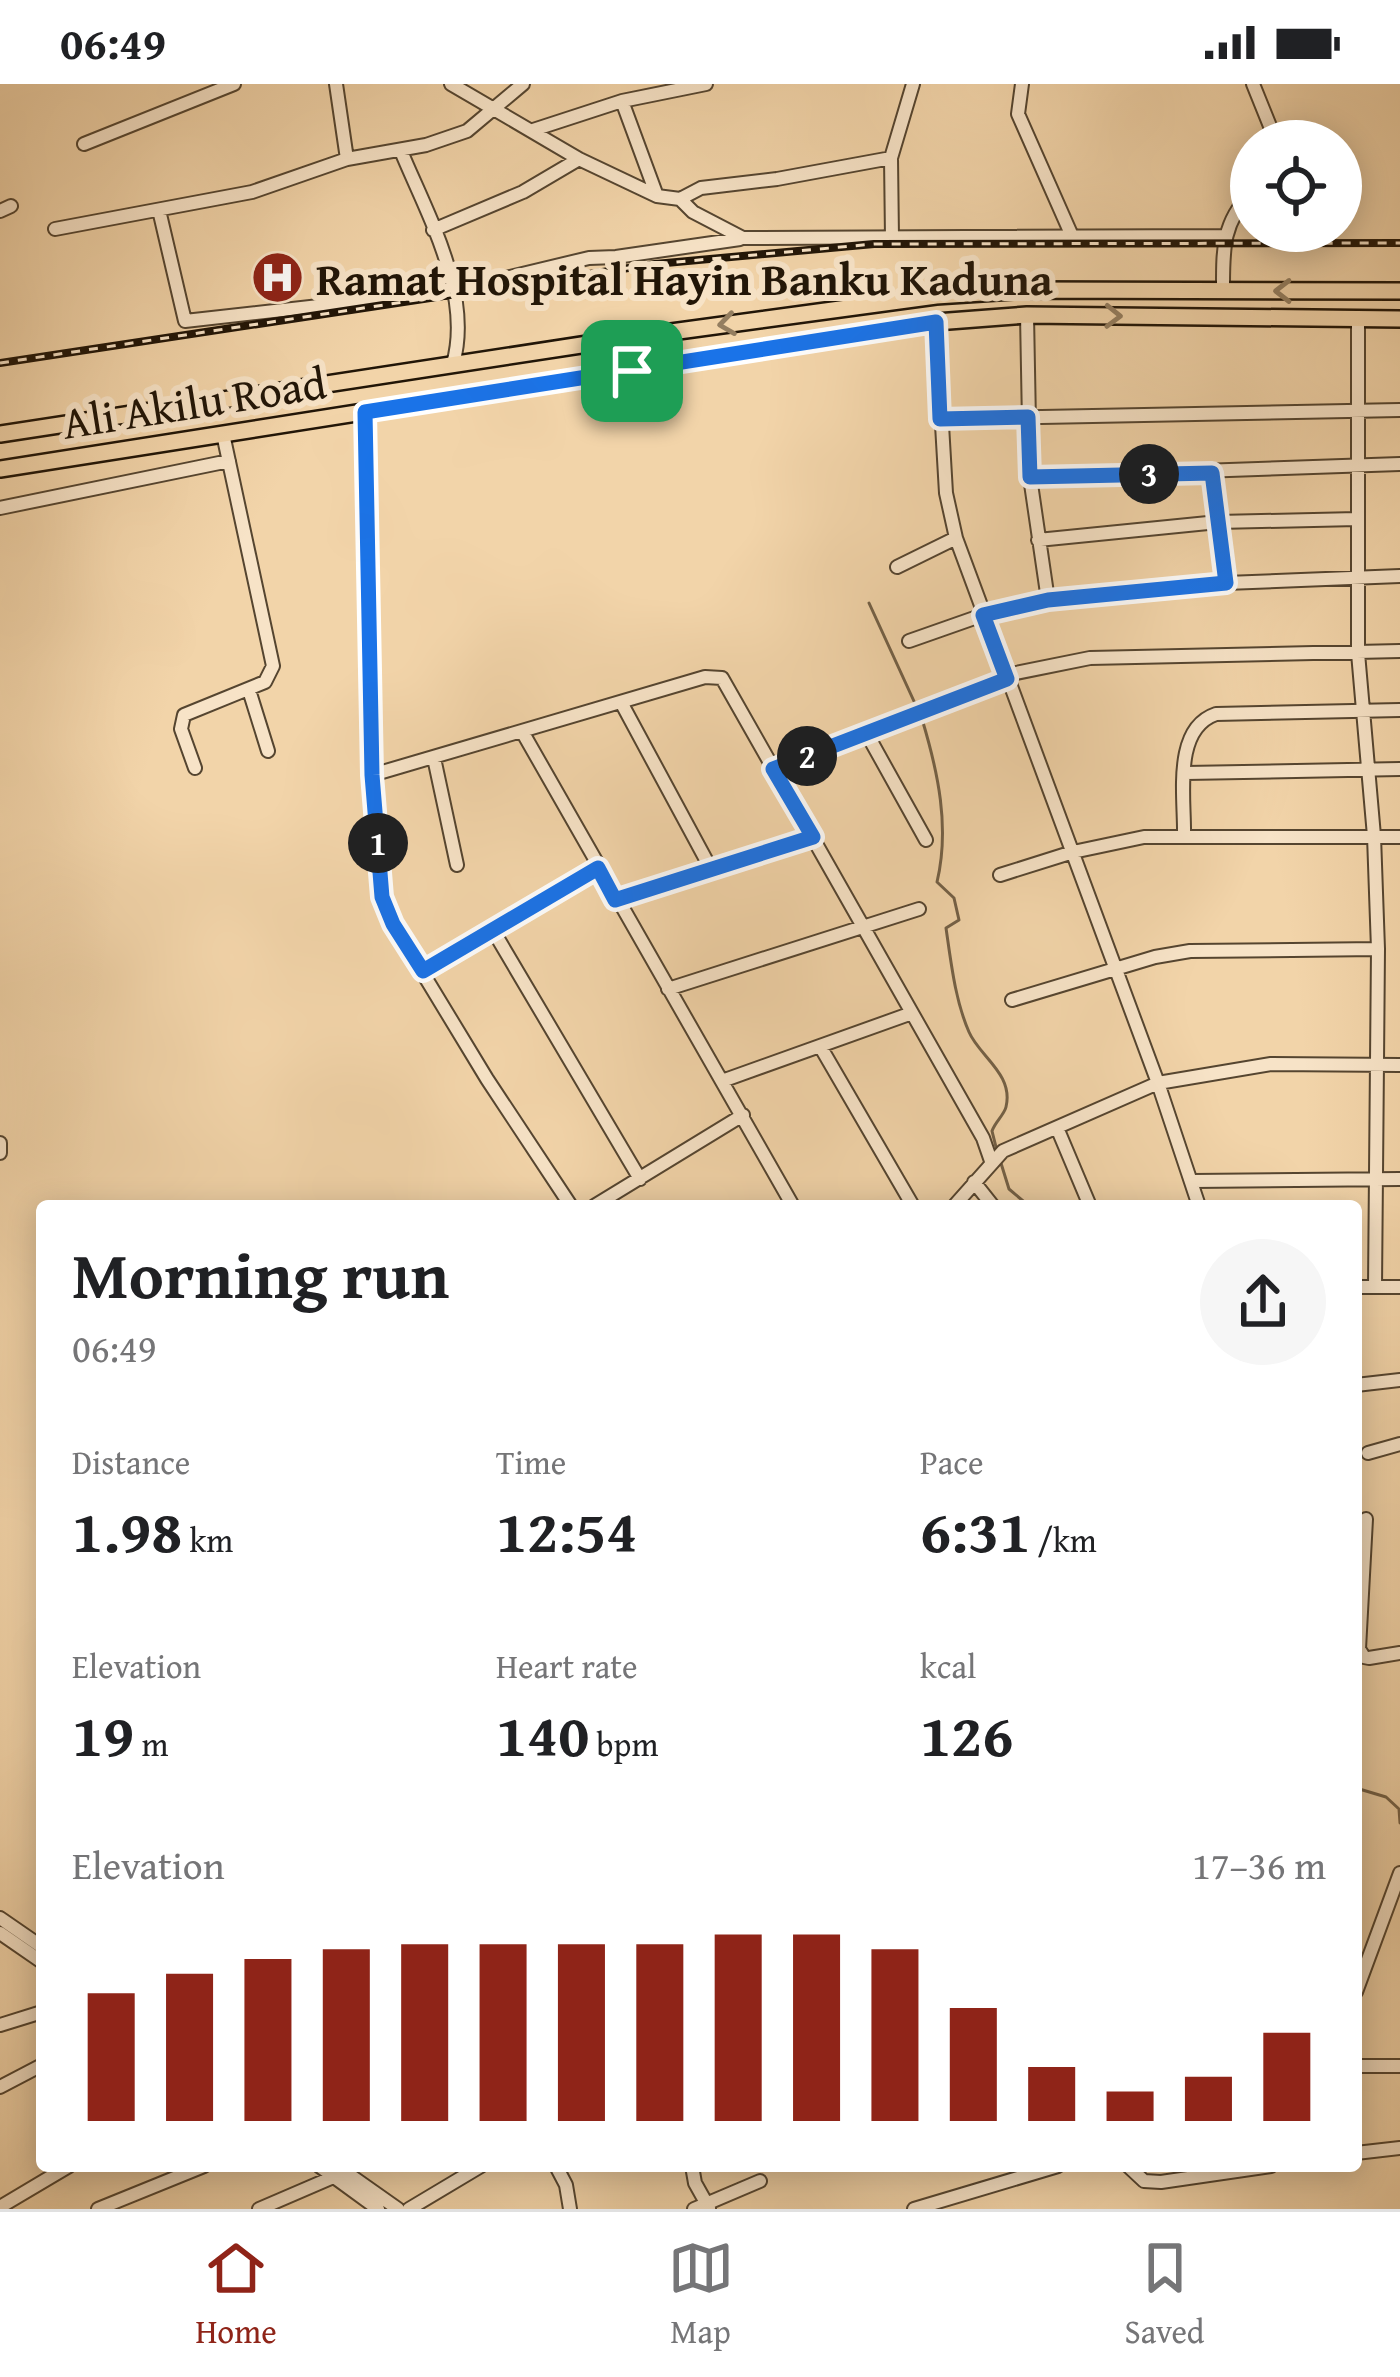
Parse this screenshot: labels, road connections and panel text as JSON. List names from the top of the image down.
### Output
{
  "streets": {
    "main road": ["Ali Akilu Road"]
  },
  "places": {
    "hospital": ["Ramat Hospital Hayin Banku Kaduna"]
  },
  "page": {
    "status": "06:49",
    "pins": ["3", "2", "1"],
    "heading": ["Morning run", "06:49"],
    "stats": [
      ["Distance", "1.98 km"],
      ["Time", "12:54"],
      ["Pace", "6:31 /km"],
      ["Elevation", "19 m"],
      ["Heart rate", "140 bpm"],
      ["kcal", "126"]
    ],
    "chart": ["Elevation", "17–36 m"],
    "tabs": ["Home", "Map", "Saved"]
  }
}
